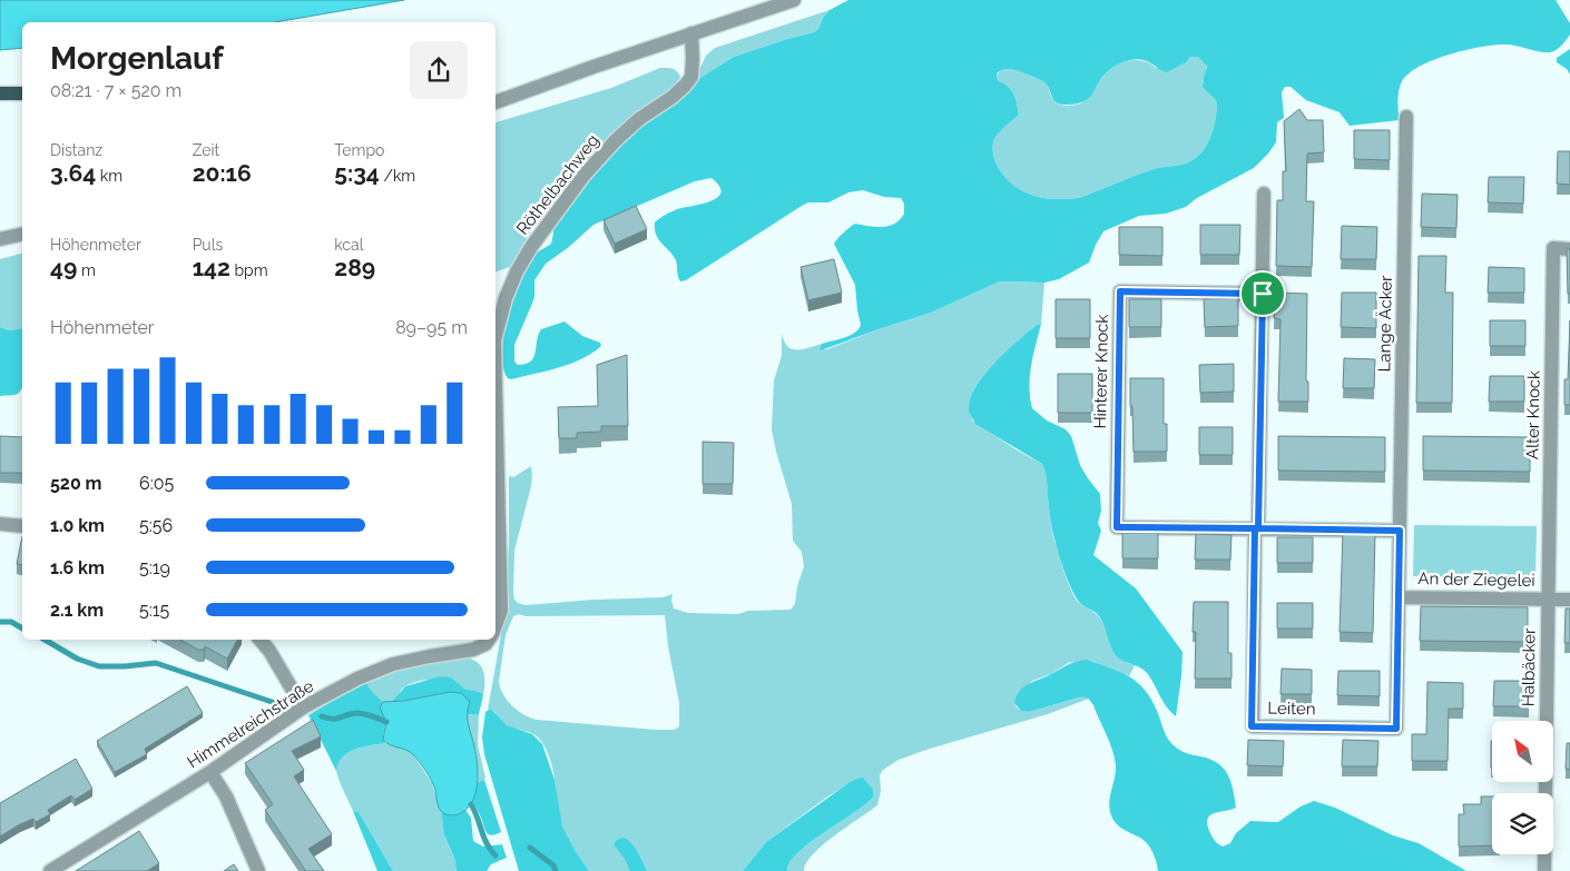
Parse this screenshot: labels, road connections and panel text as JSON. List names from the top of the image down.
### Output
{
  "streets": {
    "street": [
      "Röthelbachweg",
      "Lange Äcker",
      "Hinterer Knock",
      "Alter Knock",
      "An der Ziegelei",
      "Halbäcker",
      "Leiten",
      "Himmelreichstraße"
    ]
  },
  "crossings": [
    ["Lange Äcker", "An der Ziegelei"],
    ["Hinterer Knock", "Leiten"],
    ["Alter Knock", "An der Ziegelei"],
    ["Alter Knock", "Halbäcker"],
    ["An der Ziegelei", "Halbäcker"],
    ["An der Ziegelei", "Leiten"]
  ],
  "north": "top left",
  "page": {
    "heading": ["Morgenlauf", "08:21 · 7 × 520 m"],
    "stats": [
      ["Distanz", "3.64 km"],
      ["Zeit", "20:16"],
      ["Tempo", "5:34 /km"],
      ["Höhenmeter", "49 m"],
      ["Puls", "142 bpm"],
      ["kcal", "289"]
    ],
    "chart": ["Höhenmeter", "89–95 m"],
    "list": [
      {
        "name": "520 m",
        "note": "6:05"
      },
      {
        "name": "1.0 km",
        "note": "5:56"
      },
      {
        "name": "1.6 km",
        "note": "5:19"
      },
      {
        "name": "2.1 km",
        "note": "5:15"
      }
    ]
  }
}
